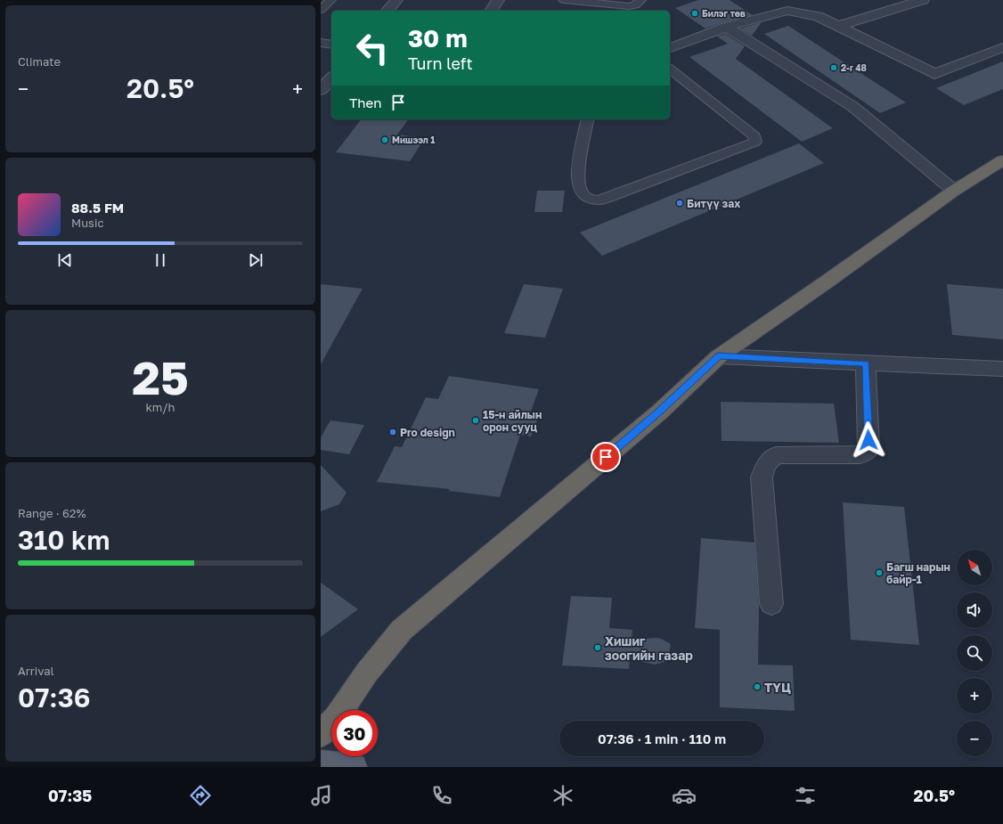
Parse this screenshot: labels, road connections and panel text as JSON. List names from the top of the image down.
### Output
{
  "places": [
    "Билэг төв",
    "2-r 48",
    "Мишээл 1",
    "Битүү зах",
    "15-н айлын орон сууц",
    "Pro design",
    "Багш нарын байр-1",
    "Хишиг зоогийн газар",
    "ТҮЦ"
  ],
  "north": "top left",
  "page": {
    "tile": [
      "Climate",
      ["25", "km/h"],
      ["Range · 62%", "310 km"],
      ["Arrival", "07:36"]
    ],
    "turn": ["30 m", "Turn left"],
    "heat": ["−", "20.5°", "+"],
    "then": "Then",
    "song": ["88.5 FM", "Music"],
    "map_buttons": ["+", "−"],
    "limit": "30",
    "trip": "07:36 · 1 min · 110 m",
    "tabs": ["07:35", "20.5°"]
  }
}
